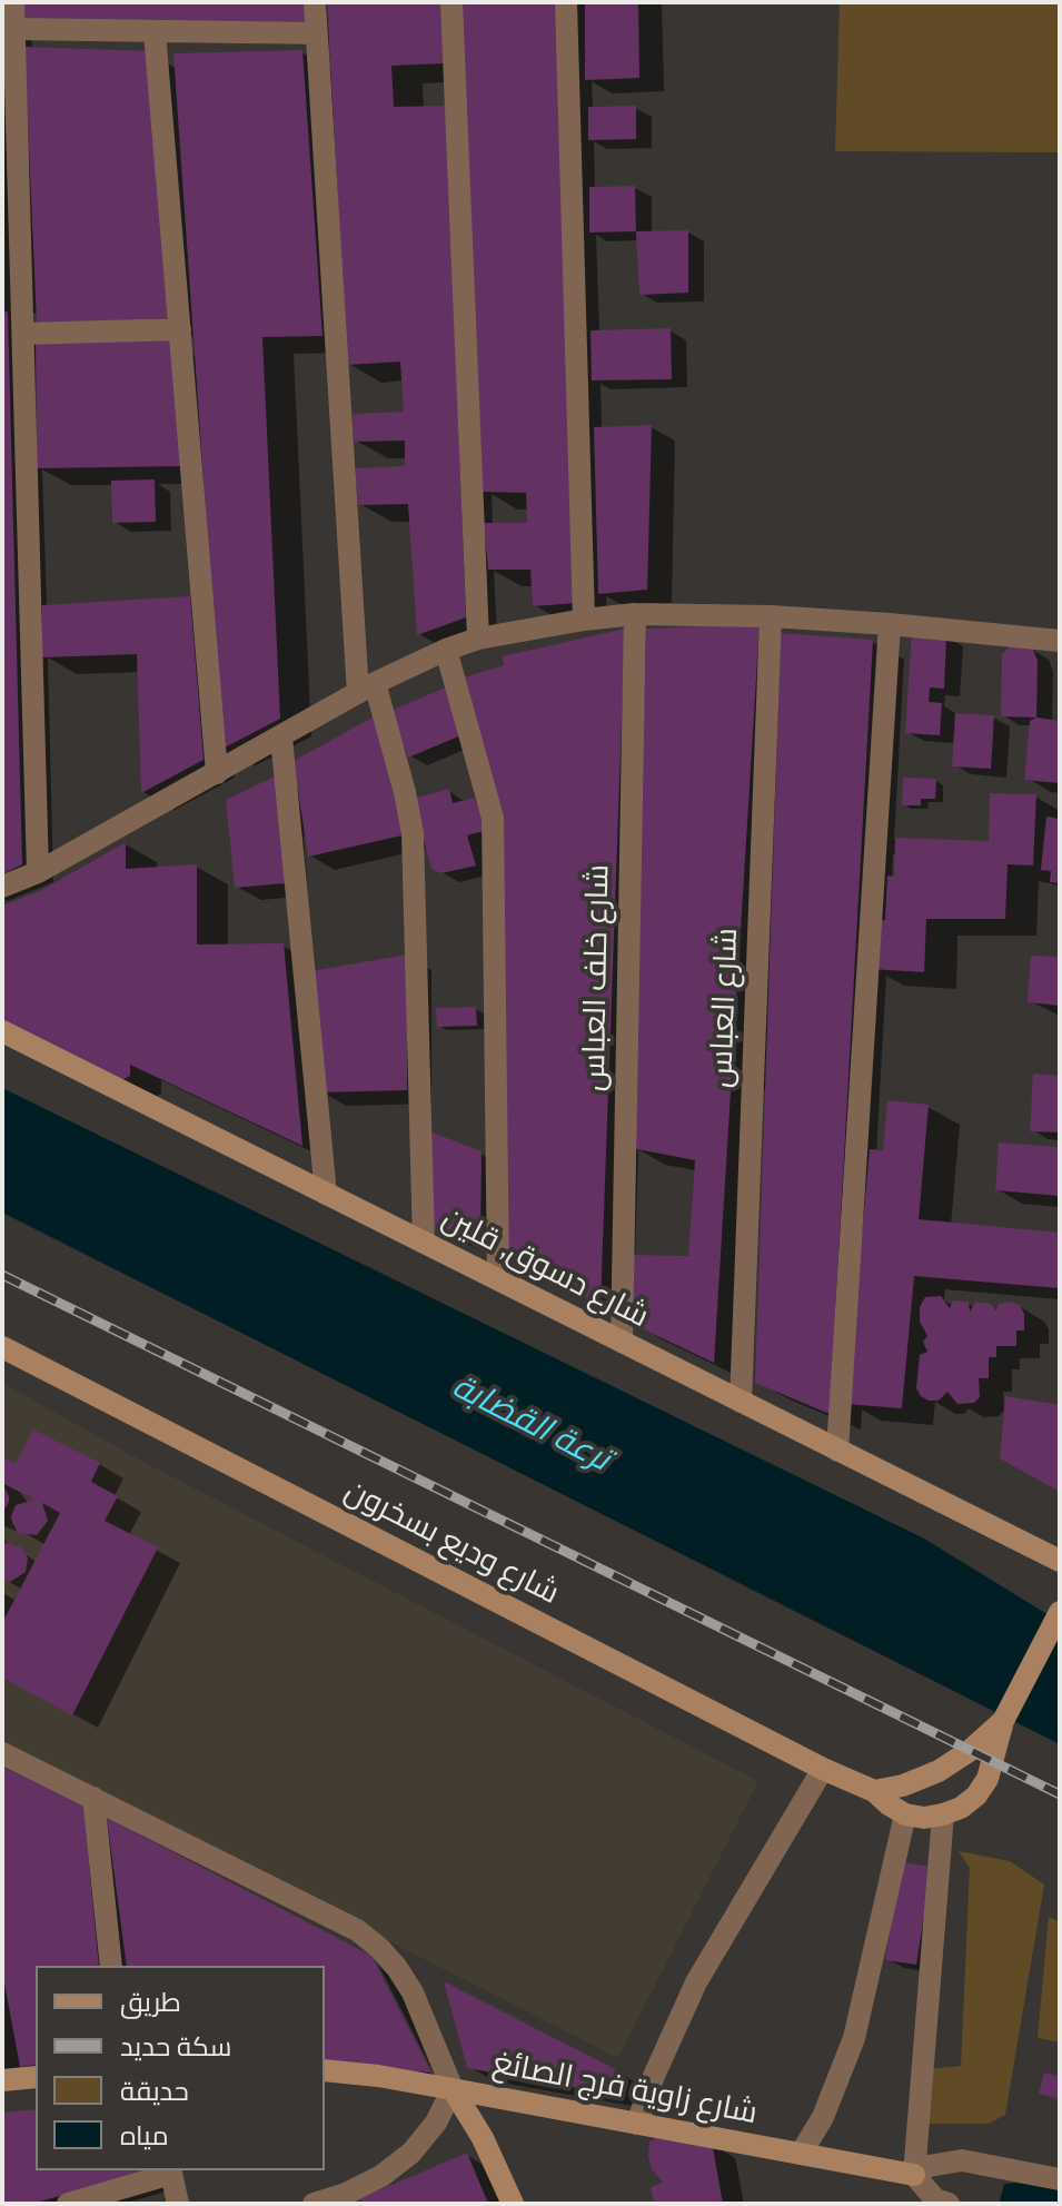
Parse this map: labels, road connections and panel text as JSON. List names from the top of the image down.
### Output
{
  "streets": {
    "street": [
      "شارع خلف العباس",
      "شارع العباس",
      "شارع دسوق, قلين",
      "شارع وديع بسخرون",
      "شارع زاوية فرج الصائغ"
    ]
  },
  "crossings": [
    ["شارع خلف العباس", "شارع دسوق, قلين"],
    ["شارع العباس", "شارع دسوق, قلين"]
  ],
  "water": ["ترعة القضابة"],
  "legend": [
    "طريق",
    "سكة حديد",
    "حديقة",
    "مياه"
  ]
}
